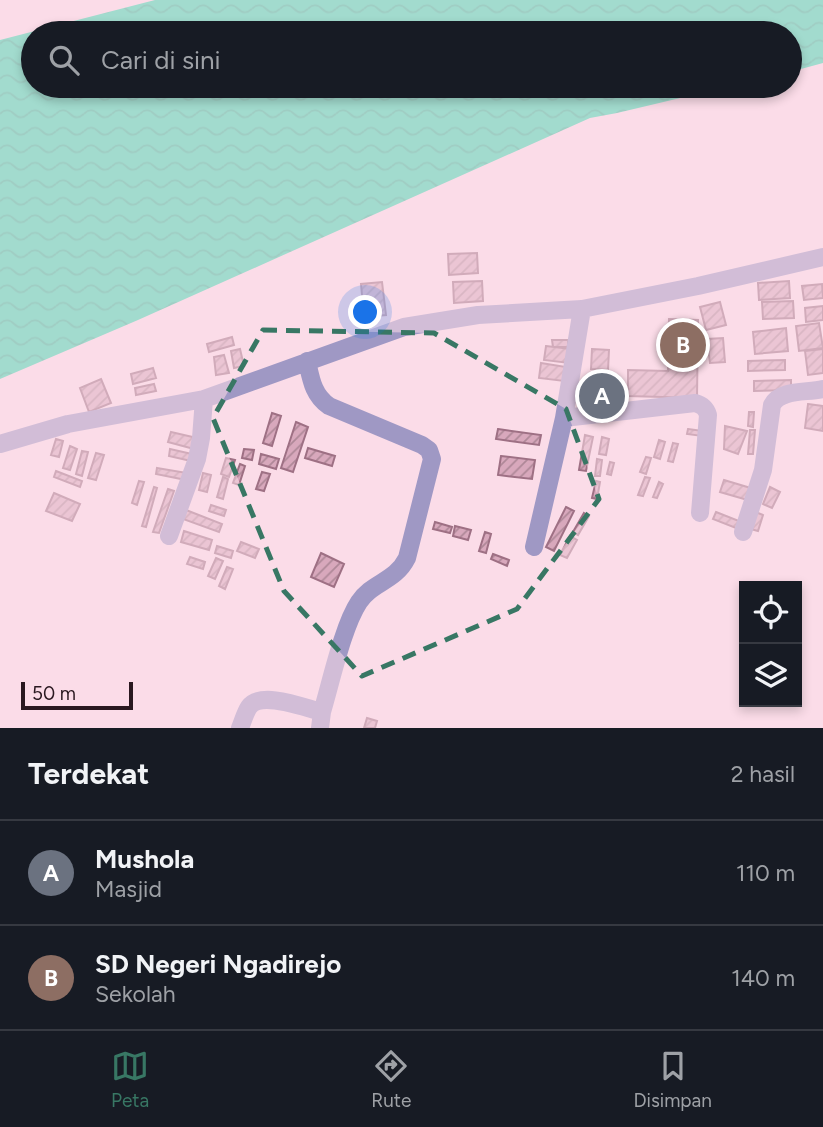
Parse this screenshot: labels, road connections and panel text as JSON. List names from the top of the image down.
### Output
{
  "scale_bar": "50 m",
  "page": {
    "search": "Cari di sini",
    "pins": ["B", "A"],
    "scale": "50 m",
    "heading": ["Terdekat", "2 hasil"],
    "list": [
      {
        "mark": "A",
        "name": "Mushola",
        "note": "Masjid",
        "value": "110 m"
      },
      {
        "mark": "B",
        "name": "SD Negeri Ngadirejo",
        "note": "Sekolah",
        "value": "140 m"
      }
    ],
    "nav": ["Peta", "Rute", "Disimpan"]
  }
}
